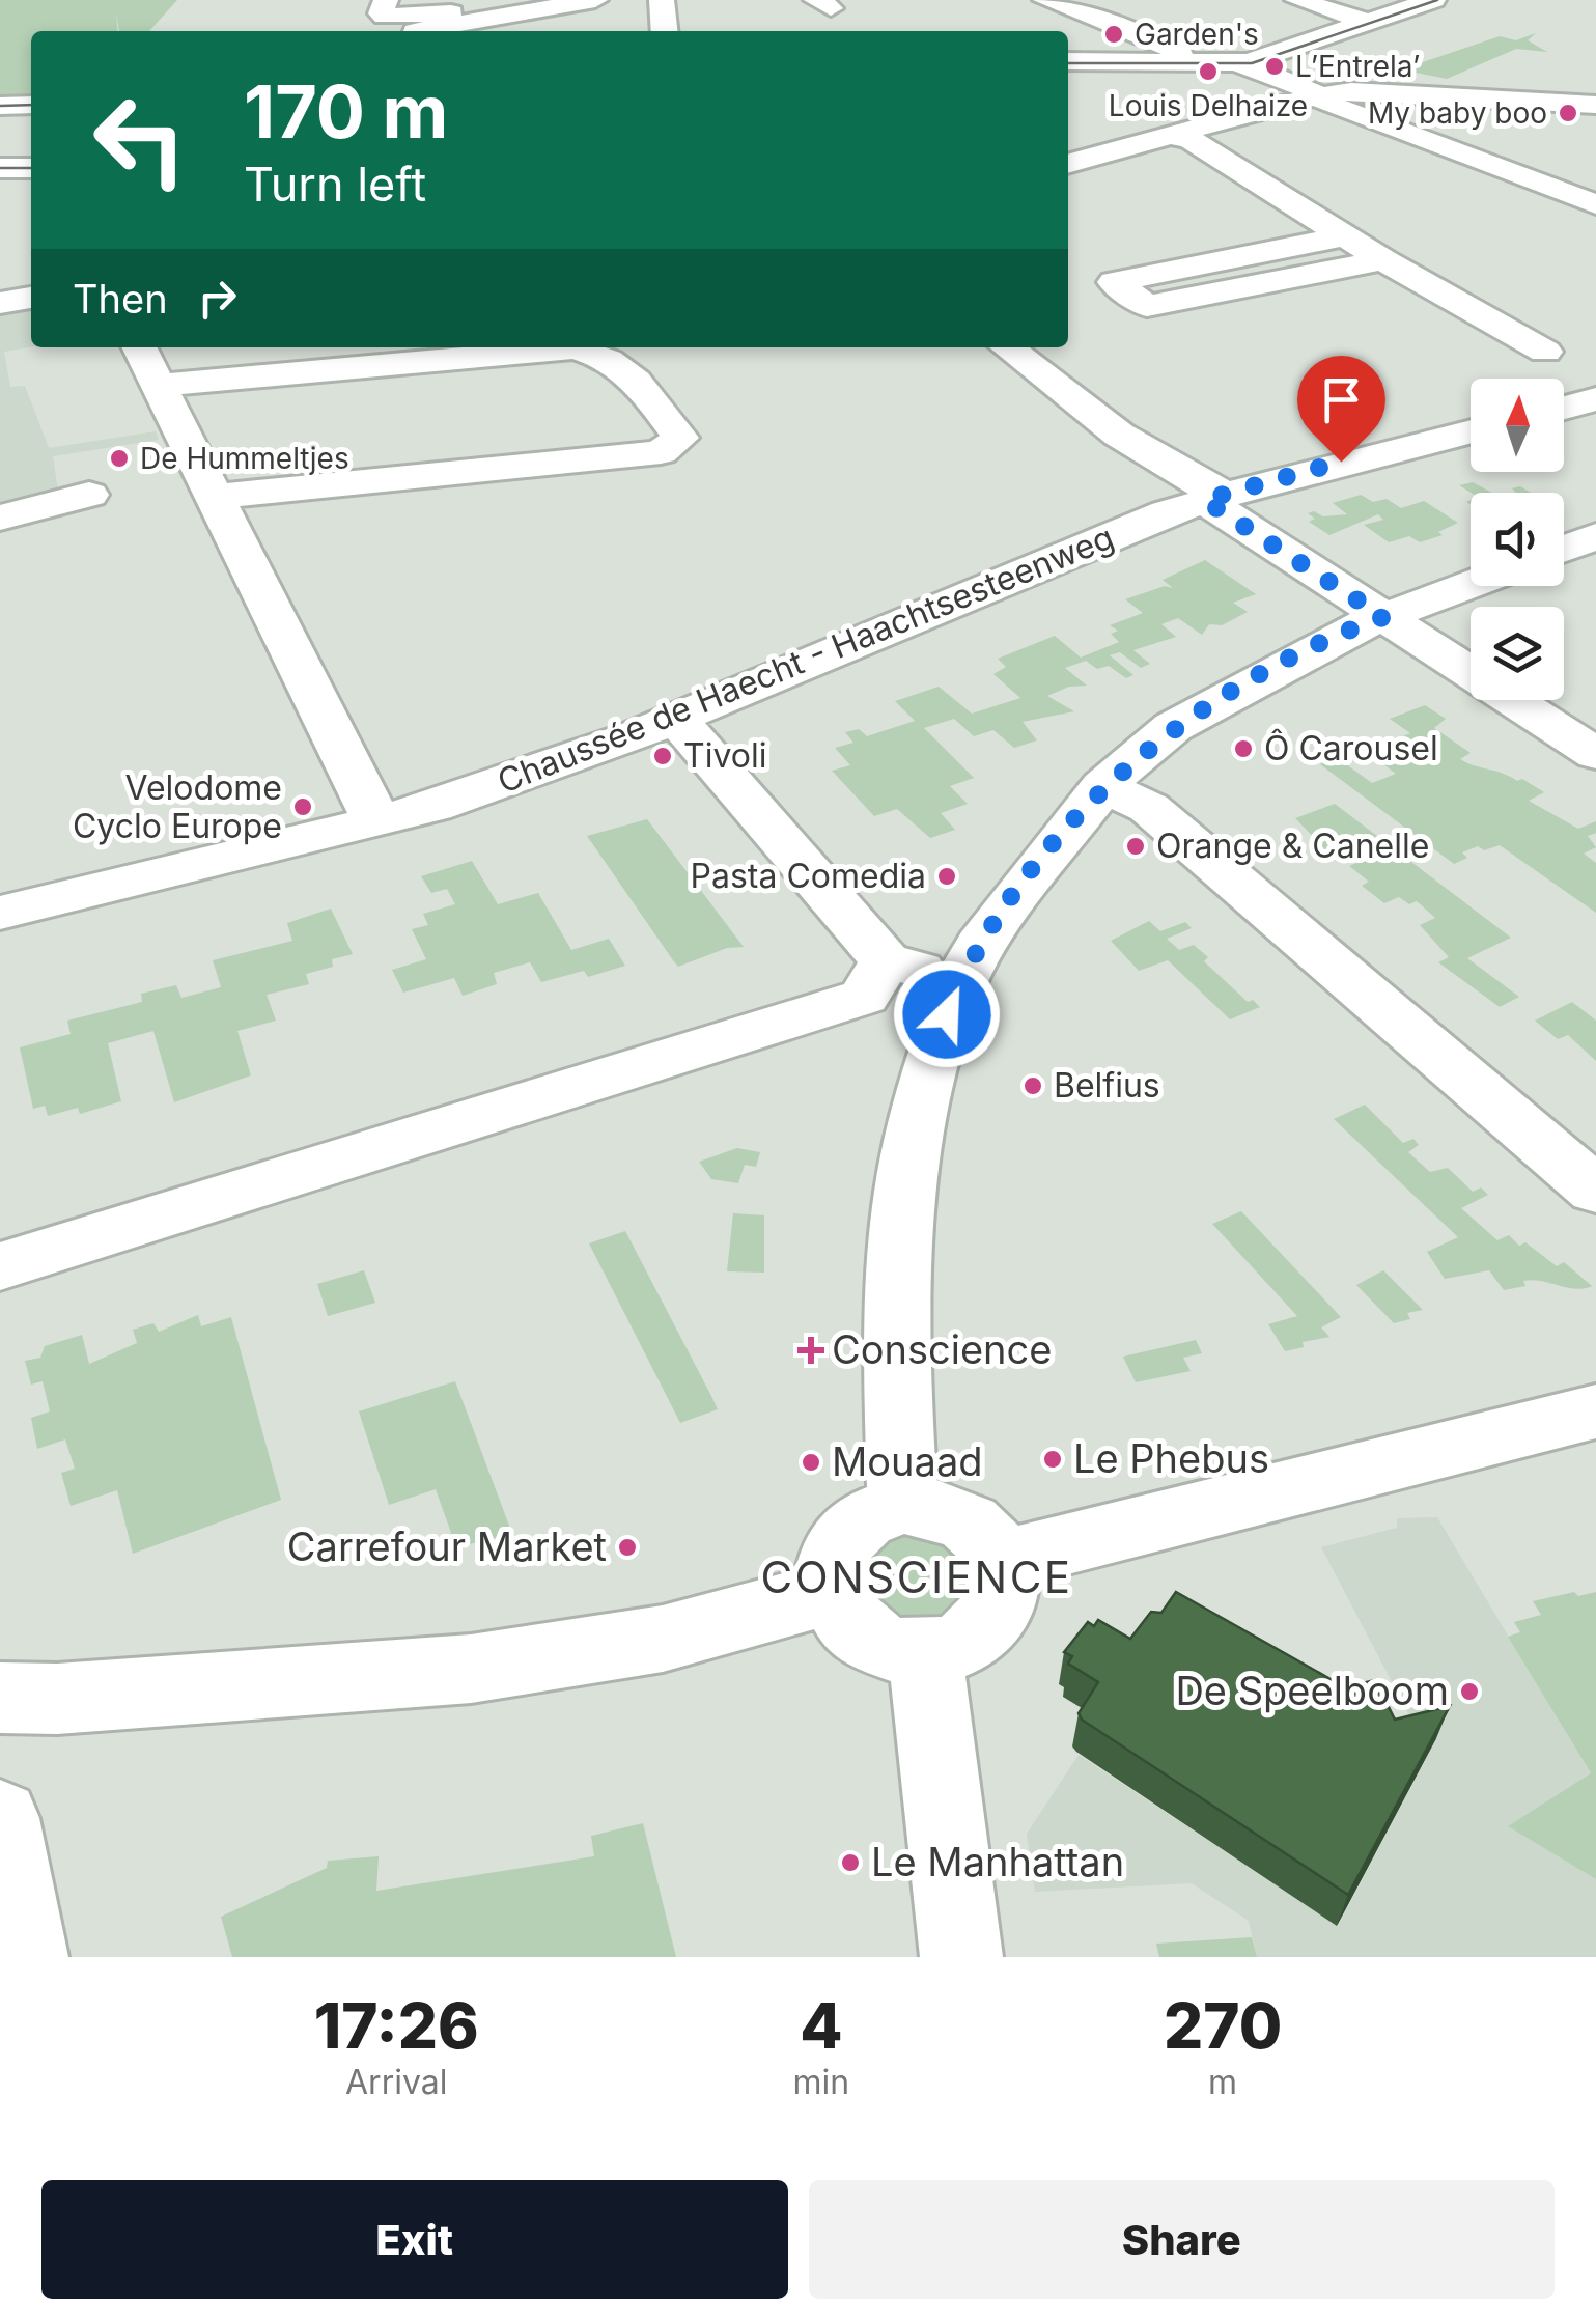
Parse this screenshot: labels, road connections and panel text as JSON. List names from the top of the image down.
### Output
{
  "streets": {
    "street": ["Chaussée de Haecht - Haachtsesteenweg"]
  },
  "districts": ["CONSCIENCE"],
  "places": {
    "other": [
      "Garden's",
      "L’Entrela’",
      "Louis Delhaize",
      "My baby boo",
      "De Hummeltjes",
      "Ô Carousel",
      "Tivoli",
      "Velodome Cyclo Europe",
      "Orange & Canelle",
      "Pasta Comedia",
      "Belfius",
      "Le Phebus",
      "Mouaad",
      "Carrefour Market",
      "De Speelboom",
      "Le Manhattan"
    ],
    "health": ["Conscience"]
  },
  "north": "top",
  "page": {
    "turn": ["170 m", "Turn left"],
    "then": "Then",
    "eta": [
      "17:26",
      "Arrival",
      "4",
      "min",
      "270",
      "m"
    ],
    "buttons": ["Exit", "Share"]
  }
}
